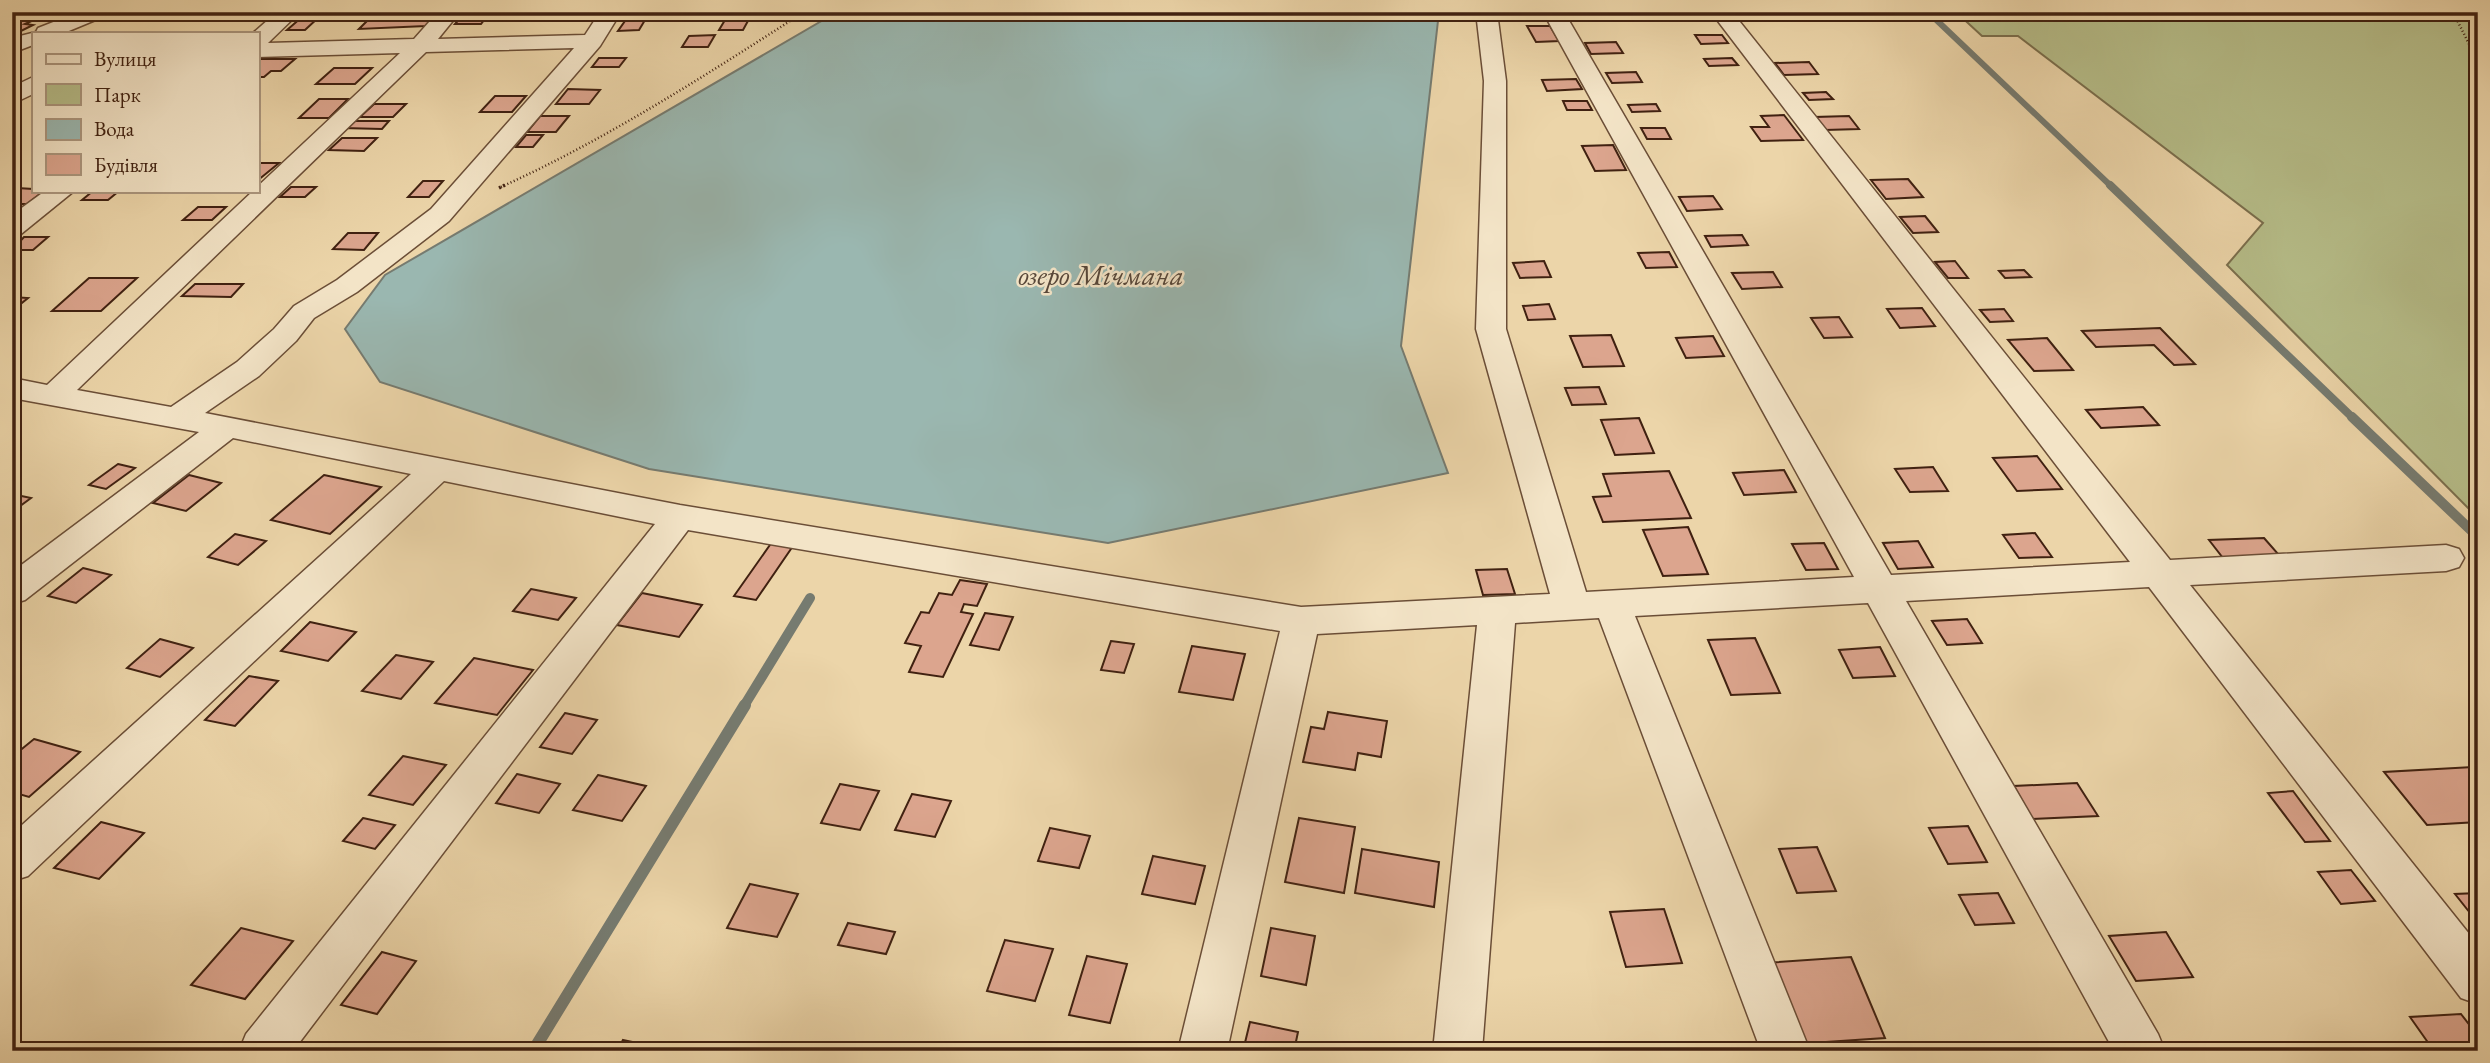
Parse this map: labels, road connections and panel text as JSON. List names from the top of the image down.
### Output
{
  "water": ["озеро Мічмана"],
  "legend": [
    "Вулиця",
    "Парк",
    "Вода",
    "Будівля"
  ]
}
